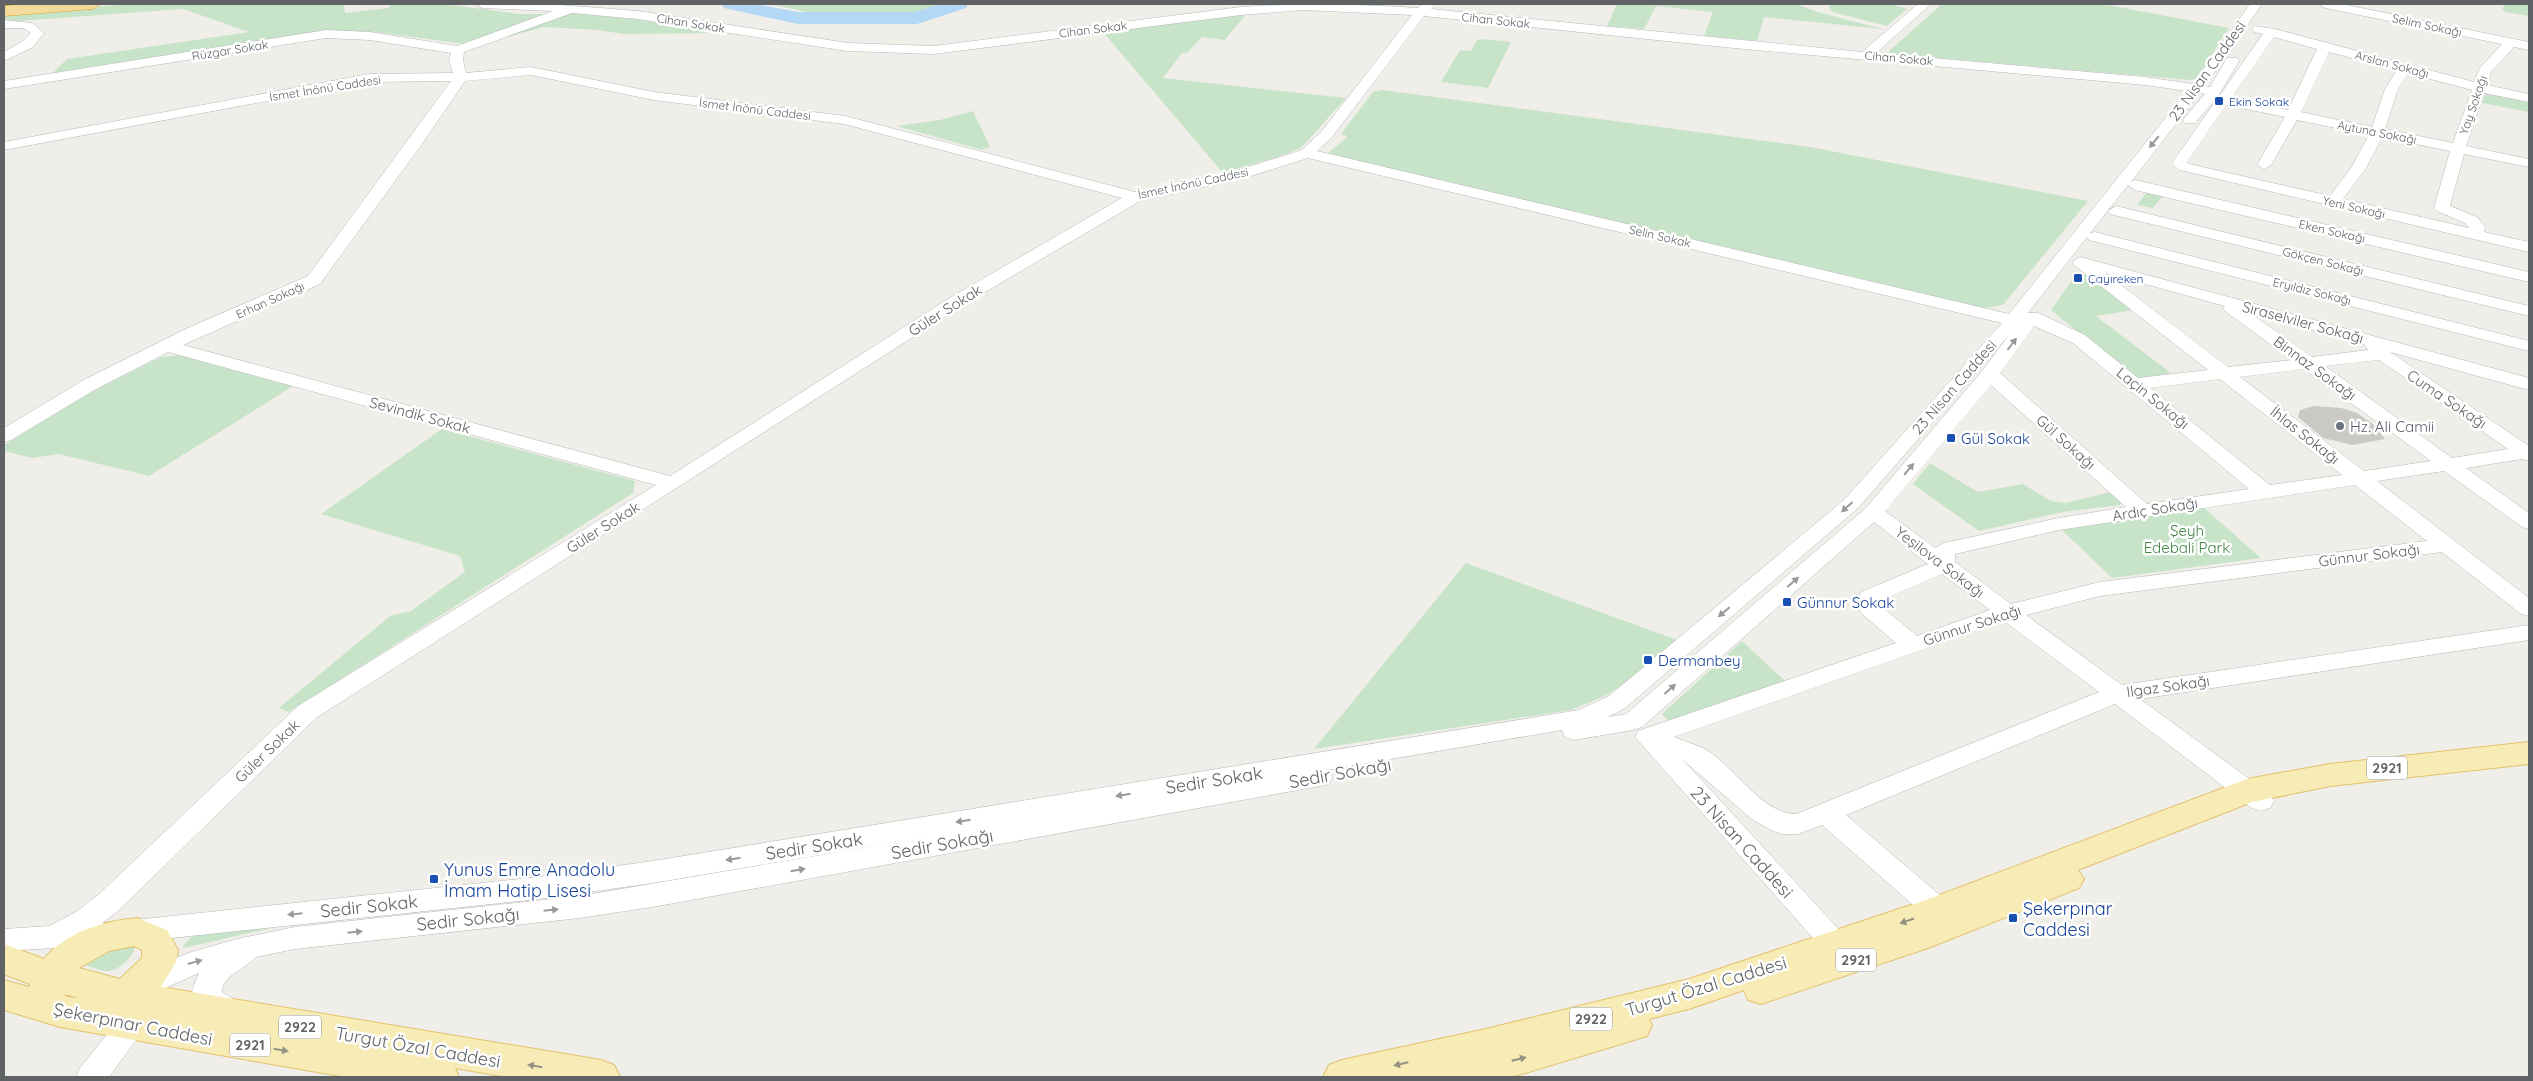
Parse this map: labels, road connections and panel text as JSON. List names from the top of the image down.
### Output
{
  "streets": {
    "main road": [
      "2921",
      "Turgut Özal Caddesi",
      "2922",
      "Şekerpınar Caddesi"
    ],
    "street": [
      "Cihan Sokak",
      "Selim Sokağı",
      "Rüzgar Sokak",
      "Arslan Sokağı",
      "23 Nisan Caddesi",
      "İsmet İnönü Caddesi",
      "Yay Sokağı",
      "Aytuna Sokağı",
      "Yeni Sokağı",
      "Eken Sokağı",
      "Selin Sokak",
      "Gökçen Sokağı",
      "Eryıldız Sokağı",
      "Erhan Sokağı",
      "Güler Sokak",
      "Sıraselviler Sokağı",
      "Binnaz Sokağı",
      "Laçin Sokağı",
      "Cuma Sokağı",
      "Sevindik Sokak",
      "İhlas Sokağı",
      "Gül Sokağı",
      "Ardıç Sokağı",
      "Günnur Sokağı",
      "Yeşilova Sokağı",
      "Ilgaz Sokağı",
      "Sedir Sokağı",
      "Sedir Sokak"
    ]
  },
  "crossings": [
    ["Cihan Sokak", "Rüzgar Sokak"],
    ["Cihan Sokak", "23 Nisan Caddesi"],
    ["Cihan Sokak", "İsmet İnönü Caddesi"],
    ["Cihan Sokak", "Aytuna Sokağı"],
    ["Cihan Sokak", "Yeni Sokağı"],
    ["Selim Sokağı", "Yay Sokağı"],
    ["Arslan Sokağı", "23 Nisan Caddesi"],
    ["Arslan Sokağı", "Yay Sokağı"],
    ["23 Nisan Caddesi", "Aytuna Sokağı"],
    ["23 Nisan Caddesi", "Yeni Sokağı"],
    ["23 Nisan Caddesi", "Eken Sokağı"],
    ["23 Nisan Caddesi", "Selin Sokak"],
    ["23 Nisan Caddesi", "Gökçen Sokağı"],
    ["23 Nisan Caddesi", "Eryıldız Sokağı"],
    ["23 Nisan Caddesi", "Sıraselviler Sokağı"],
    ["23 Nisan Caddesi", "Laçin Sokağı"],
    ["23 Nisan Caddesi", "İhlas Sokağı"],
    ["23 Nisan Caddesi", "Gül Sokağı"],
    ["23 Nisan Caddesi", "Günnur Sokağı"],
    ["23 Nisan Caddesi", "Yeşilova Sokağı"],
    ["23 Nisan Caddesi", "Ilgaz Sokağı"],
    ["23 Nisan Caddesi", "2921"],
    ["23 Nisan Caddesi", "Sedir Sokağı"],
    ["23 Nisan Caddesi", "Sedir Sokak"],
    ["23 Nisan Caddesi", "Turgut Özal Caddesi"],
    ["İsmet İnönü Caddesi", "Selin Sokak"],
    ["İsmet İnönü Caddesi", "Erhan Sokağı"],
    ["İsmet İnönü Caddesi", "Güler Sokak"],
    ["Yay Sokağı", "Aytuna Sokağı"],
    ["Yay Sokağı", "Yeni Sokağı"],
    ["Aytuna Sokağı", "Yeni Sokağı"],
    ["Selin Sokak", "Laçin Sokağı"],
    ["Erhan Sokağı", "Sevindik Sokak"],
    ["Güler Sokak", "Sevindik Sokak"],
    ["Güler Sokak", "Sedir Sokak"],
    ["Sıraselviler Sokağı", "Binnaz Sokağı"],
    ["Sıraselviler Sokağı", "Cuma Sokağı"],
    ["Sıraselviler Sokağı", "İhlas Sokağı"],
    ["Binnaz Sokağı", "Ardıç Sokağı"],
    ["Laçin Sokağı", "Ardıç Sokağı"],
    ["Cuma Sokağı", "Ardıç Sokağı"],
    ["İhlas Sokağı", "Ardıç Sokağı"],
    ["İhlas Sokağı", "Günnur Sokağı"],
    ["Gül Sokağı", "Ardıç Sokağı"],
    ["Ardıç Sokağı", "Yeşilova Sokağı"],
    ["Günnur Sokağı", "Yeşilova Sokağı"],
    ["Günnur Sokağı", "Ilgaz Sokağı"],
    ["Günnur Sokağı", "Sedir Sokağı"],
    ["Günnur Sokağı", "Sedir Sokak"],
    ["Yeşilova Sokağı", "Ilgaz Sokağı"],
    ["Yeşilova Sokağı", "2921"],
    ["Ilgaz Sokağı", "Sedir Sokağı"],
    ["Ilgaz Sokağı", "Sedir Sokak"],
    ["2921", "Turgut Özal Caddesi"],
    ["Sedir Sokağı", "Sedir Sokak"],
    ["Sedir Sokağı", "Turgut Özal Caddesi"],
    ["Sedir Sokağı", "Şekerpınar Caddesi"],
    ["Turgut Özal Caddesi", "Şekerpınar Caddesi"]
  ],
  "one_way": ["Sedir Sokağı", "Sedir Sokak", "Şekerpınar Caddesi"],
  "parks": ["Şeyh Edebali Park"],
  "places": {
    "transit": [
      "Ekin Sokak",
      "Çayıreken",
      "Gül Sokak",
      "Günnur Sokak",
      "Dermanbey",
      "Yunus Emre Anadolu İmam Hatip Lisesi",
      "Şekerpınar Caddesi"
    ],
    "other": ["Hz. Ali Camii"]
  }
}
